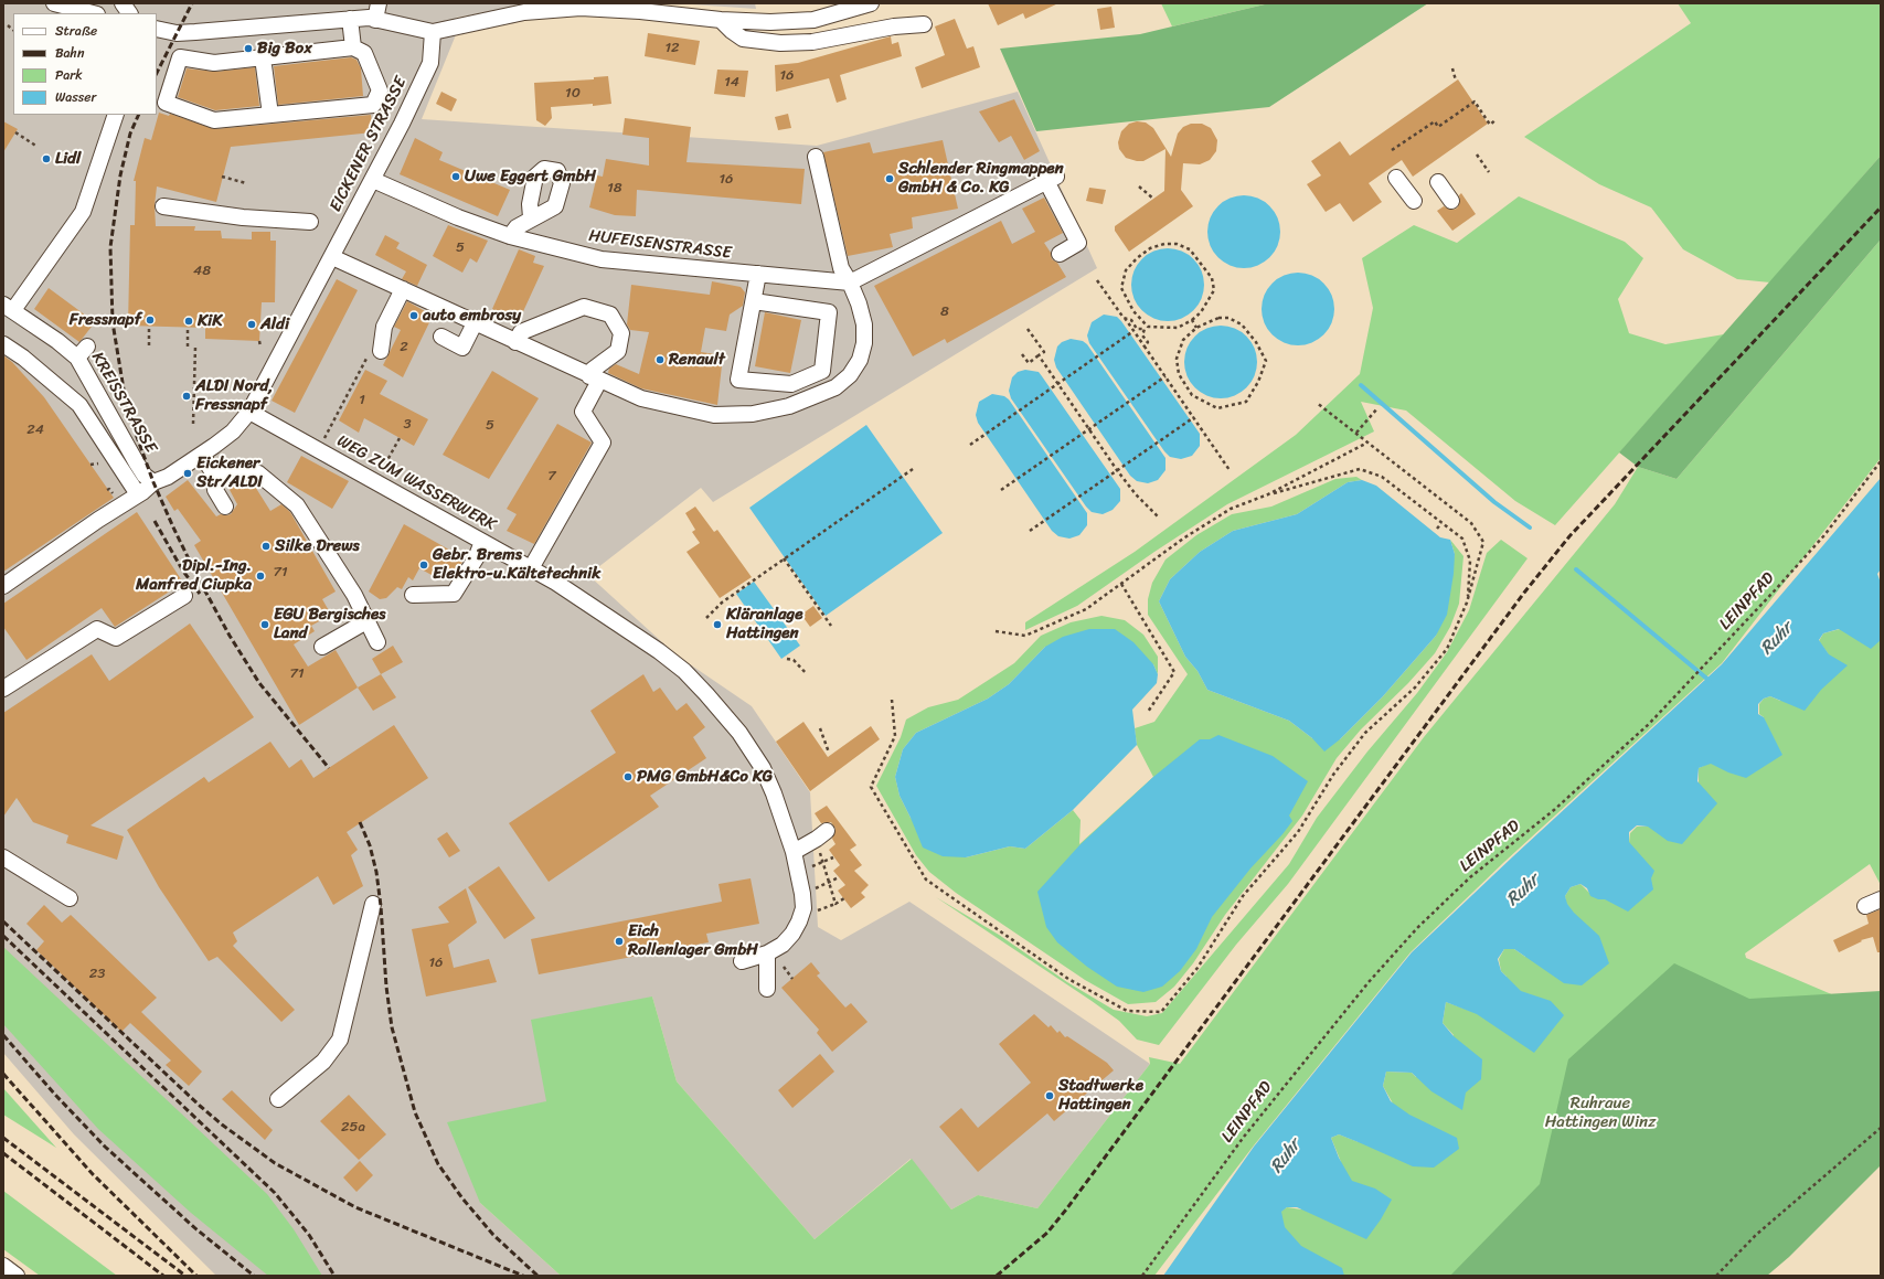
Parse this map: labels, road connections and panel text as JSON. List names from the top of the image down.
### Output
{
  "streets": {
    "street": [
      "EICKENER STRASSE",
      "HUFEISENSTRASSE",
      "KREISSTRASSE",
      "WEG ZUM WASSERWERK"
    ],
    "path": ["LEINPFAD"]
  },
  "crossings": [
    ["EICKENER STRASSE", "HUFEISENSTRASSE"],
    ["EICKENER STRASSE", "KREISSTRASSE"],
    ["EICKENER STRASSE", "WEG ZUM WASSERWERK"]
  ],
  "water": ["Ruhr"],
  "parks": ["Ruhraue Hattingen Winz"],
  "places": [
    "Big Box",
    "Lidl",
    "Uwe Eggert GmbH",
    "Schlender Ringmappen GmbH & Co. KG",
    "auto embrosy",
    "Fressnapf",
    "KiK",
    "Aldi",
    "Renault",
    "ALDI Nord, Fressnapf",
    "Eickener Str/ALDI",
    "Silke Drews",
    "Gebr. Brems Elektro-u.Kältetechnik",
    "Dipl.-Ing. Manfred Ciupka",
    "EGU Bergisches Land",
    "Kläranlage Hattingen",
    "PMG GmbH&Co KG",
    "Eich Rollenlager GmbH",
    "Stadtwerke Hattingen"
  ],
  "house_numbers": [
    "12",
    "16",
    "14",
    "10",
    "16",
    "18",
    "5",
    "48",
    "8",
    "2",
    "1",
    "3",
    "5",
    "24",
    "7",
    "71",
    "71",
    "16",
    "23",
    "25a"
  ],
  "legend": [
    "Straße",
    "Bahn",
    "Park",
    "Wasser"
  ]
}
